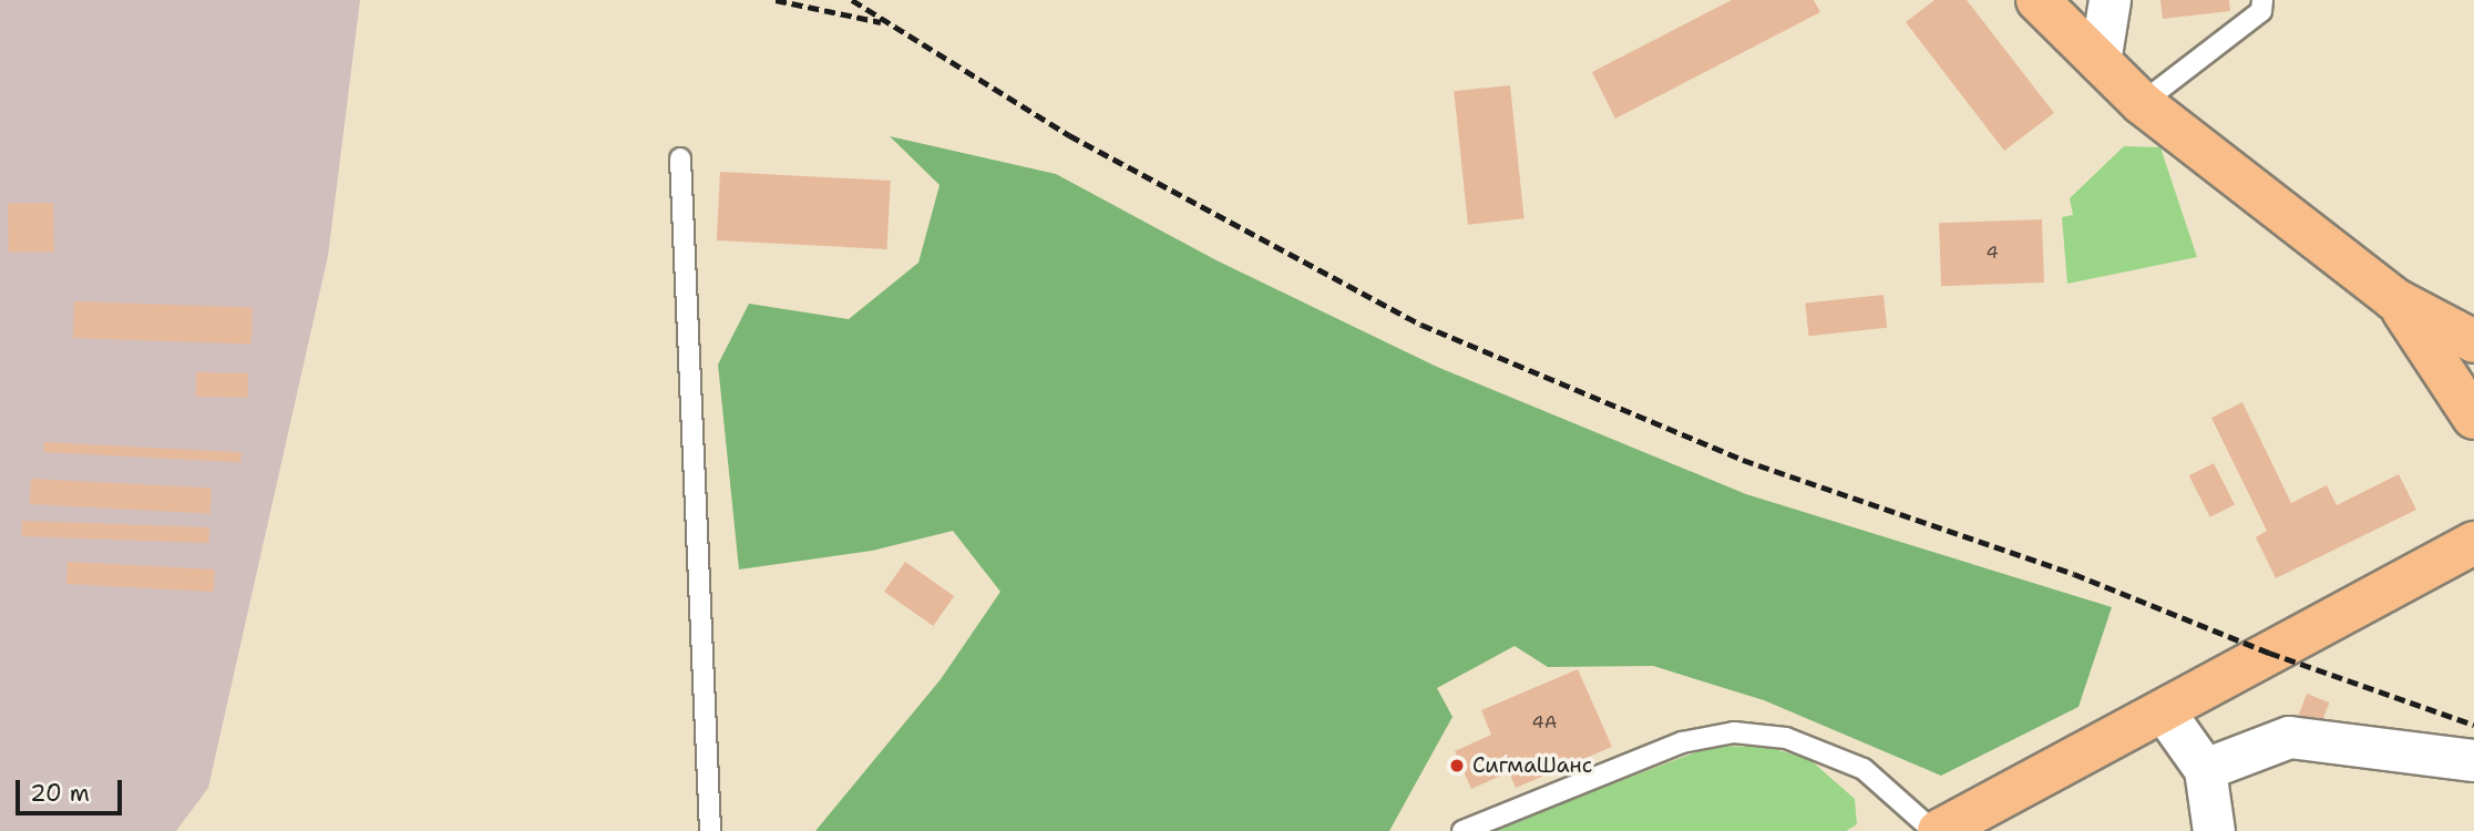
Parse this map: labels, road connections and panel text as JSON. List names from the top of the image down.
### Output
{
  "places": ["СигмаШанс"],
  "house_numbers": ["4", "4А"],
  "scale_bar": "20 m"
}
